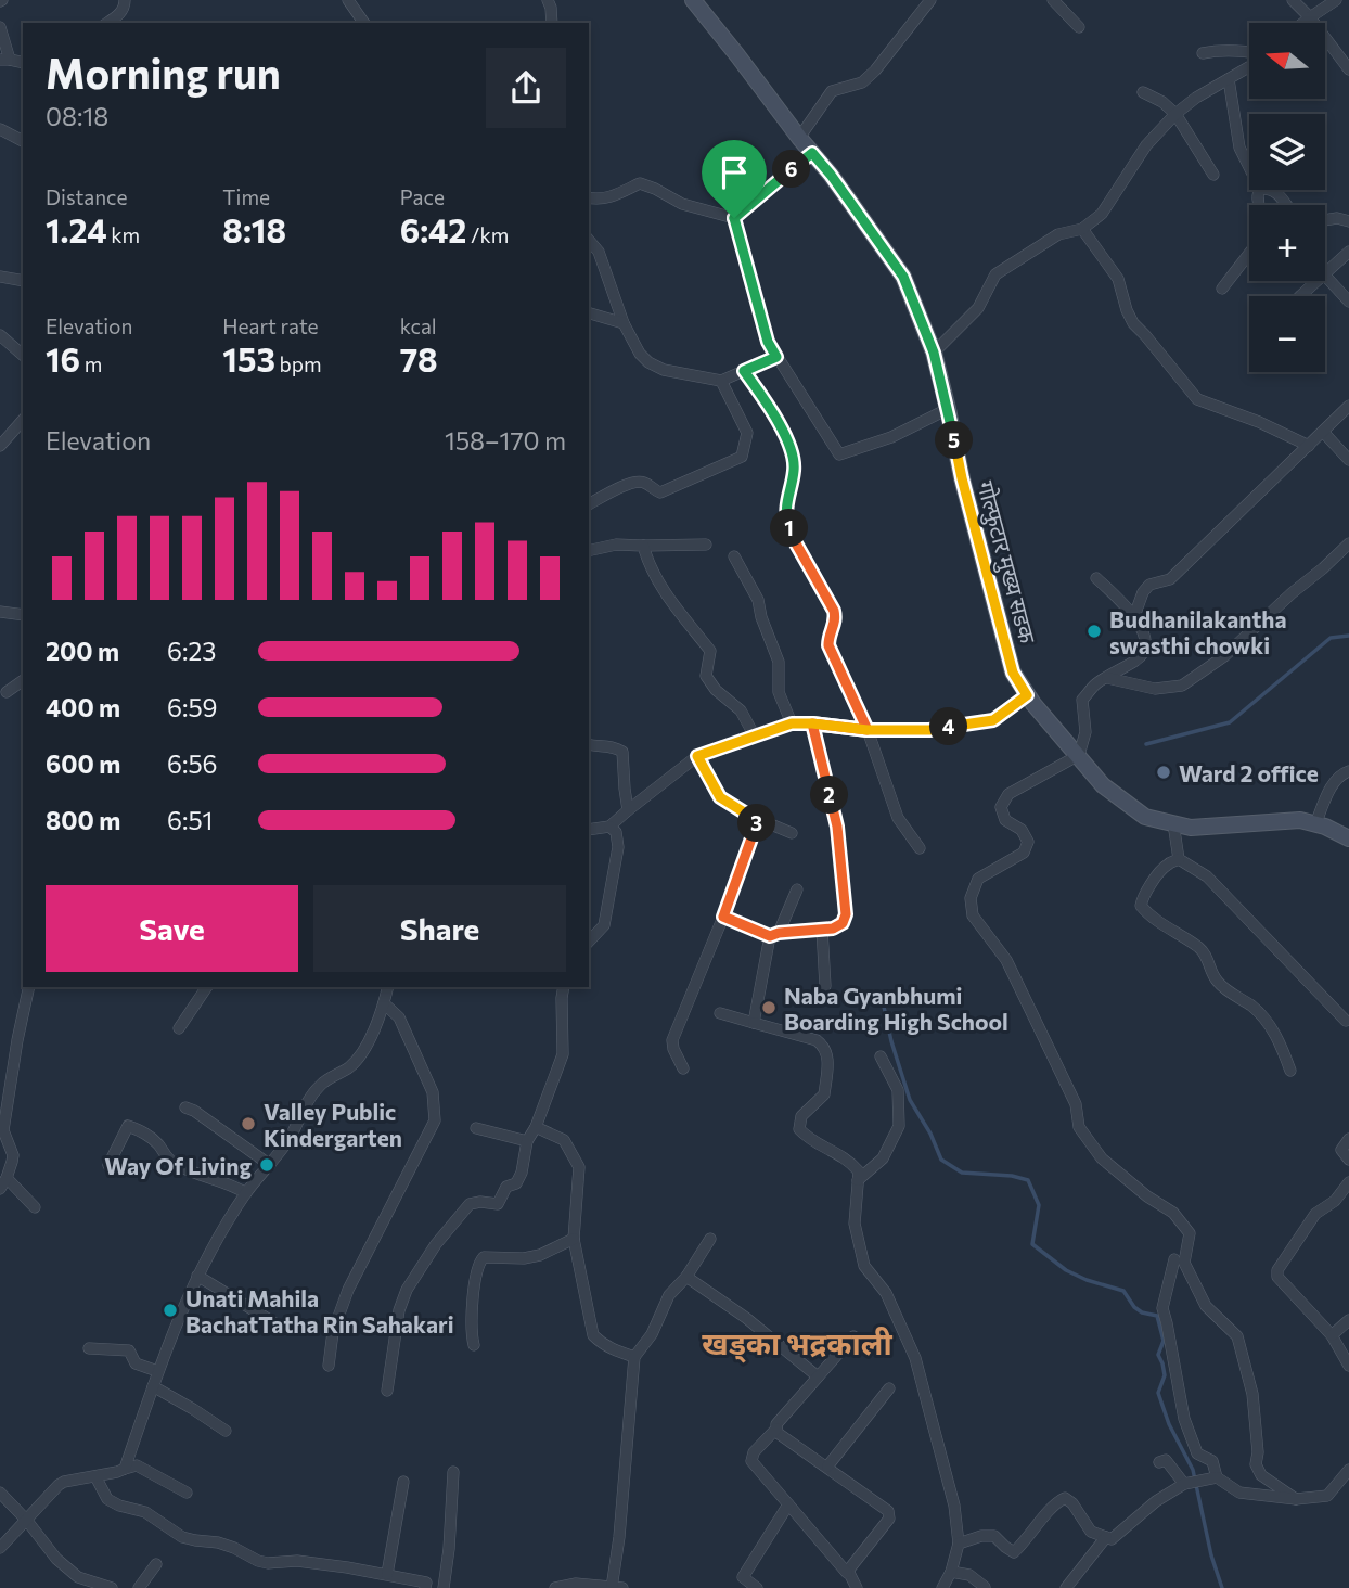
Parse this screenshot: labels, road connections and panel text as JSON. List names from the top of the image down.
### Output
{
  "streets": {
    "main road": ["गोल्फुटार मुख्य सडक"]
  },
  "districts": ["खड्का भद्रकाली"],
  "places": [
    "Budhanilakantha swasthi chowki",
    "Ward 2 office",
    "Naba Gyanbhumi Boarding High School",
    "Valley Public Kindergarten",
    "Way Of Living",
    "Unati Mahila BachatTatha Rin Sahakari"
  ],
  "north": "left",
  "page": {
    "map_buttons": ["+", "−"],
    "heading": ["Morning run", "08:18"],
    "pins": [
      "6",
      "5",
      "1",
      "4",
      "2",
      "3"
    ],
    "stats": [
      ["Distance", "1.24 km"],
      ["Time", "8:18"],
      ["Pace", "6:42 /km"],
      ["Elevation", "16 m"],
      ["Heart rate", "153 bpm"],
      ["kcal", "78"]
    ],
    "chart": ["Elevation", "158–170 m"],
    "list": [
      {
        "name": "200 m",
        "note": "6:23"
      },
      {
        "name": "400 m",
        "note": "6:59"
      },
      {
        "name": "600 m",
        "note": "6:56"
      },
      {
        "name": "800 m",
        "note": "6:51"
      }
    ],
    "buttons": ["Save", "Share"]
  }
}
